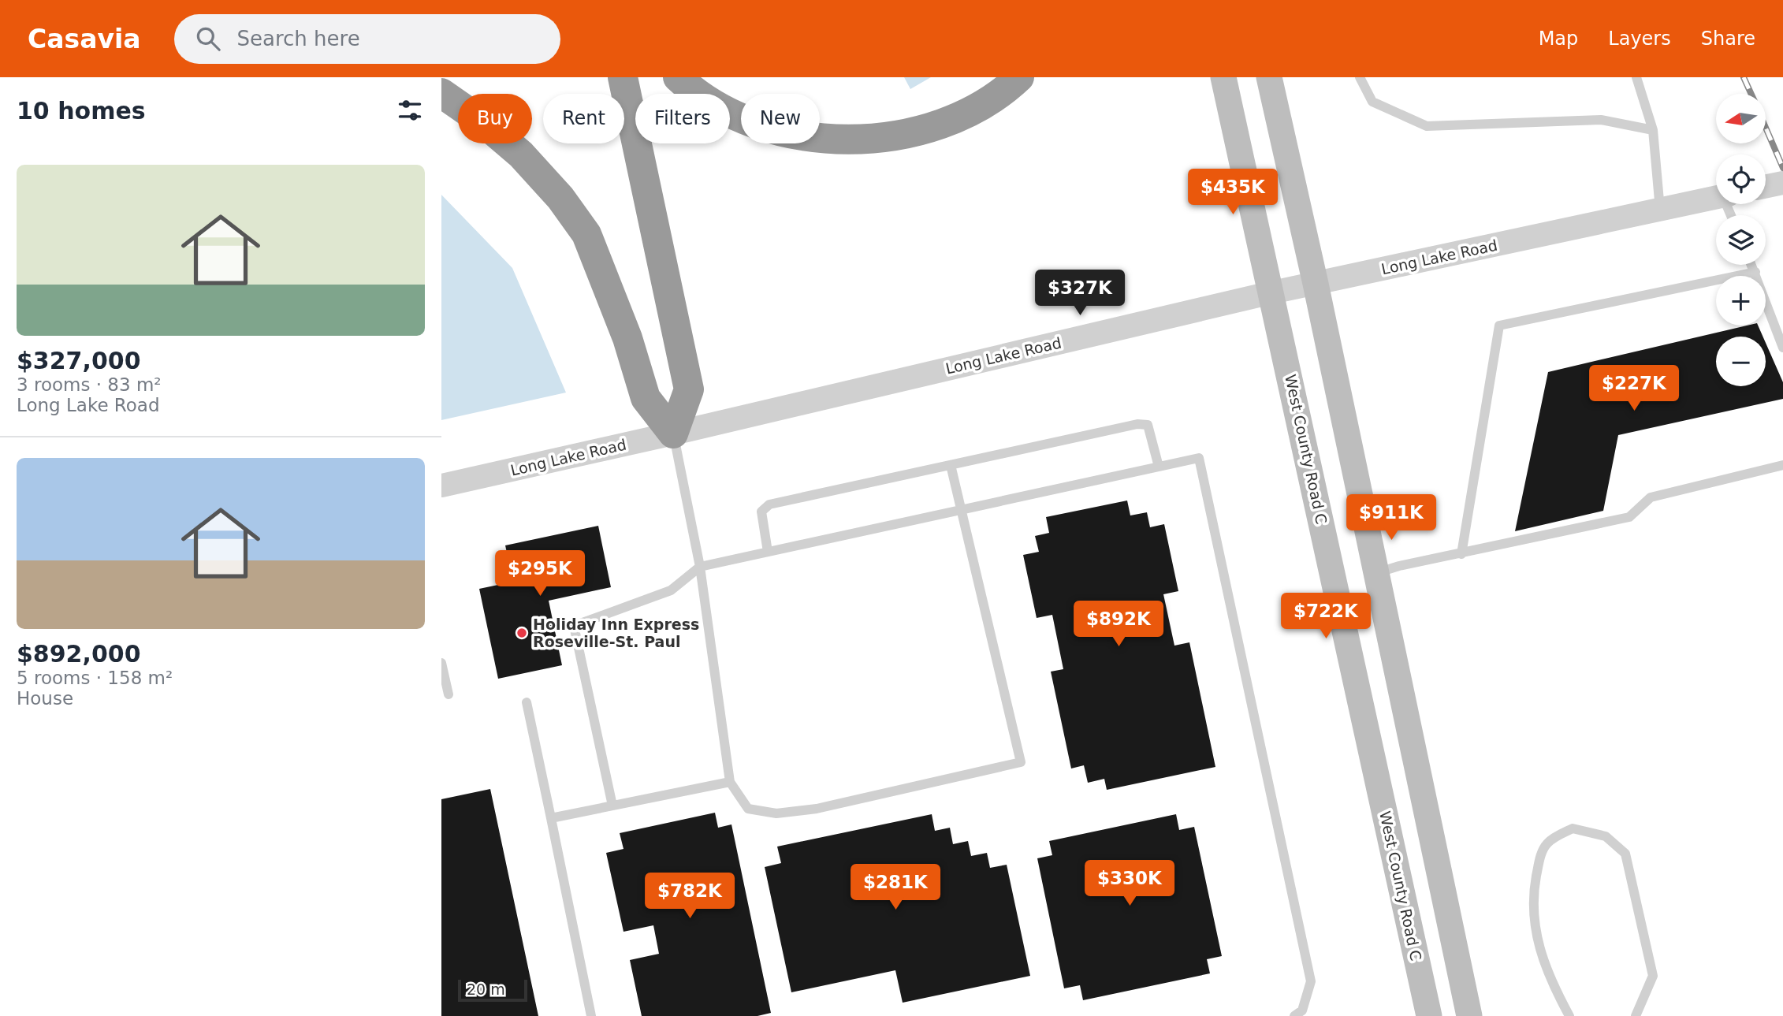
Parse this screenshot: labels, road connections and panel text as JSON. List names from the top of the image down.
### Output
{
  "streets": {
    "main road": ["West County Road C"],
    "street": ["Long Lake Road"]
  },
  "crossings": [
    ["Long Lake Road", "West County Road C"]
  ],
  "places": ["Holiday Inn Express Roseville-St. Paul"],
  "scale_bar": "20 m",
  "north": "left",
  "page": {
    "header": "Casavia",
    "search": "Search here",
    "nav": ["Map", "Layers", "Share"],
    "heading": "10 homes",
    "map_buttons": ["+", "−"],
    "chip": [
      "Buy",
      "Rent",
      "Filters",
      "New"
    ],
    "list": [
      {
        "name": "$327,000",
        "note": "3 rooms · 83 m² · Long Lake Road"
      },
      {
        "name": "$892,000",
        "note": "5 rooms · 158 m² · House"
      }
    ],
    "price": [
      "$435K",
      "$327K",
      "$227K",
      "$911K",
      "$295K",
      "$722K",
      "$892K",
      "$330K",
      "$281K",
      "$782K"
    ],
    "scale": "20 m"
  }
}
